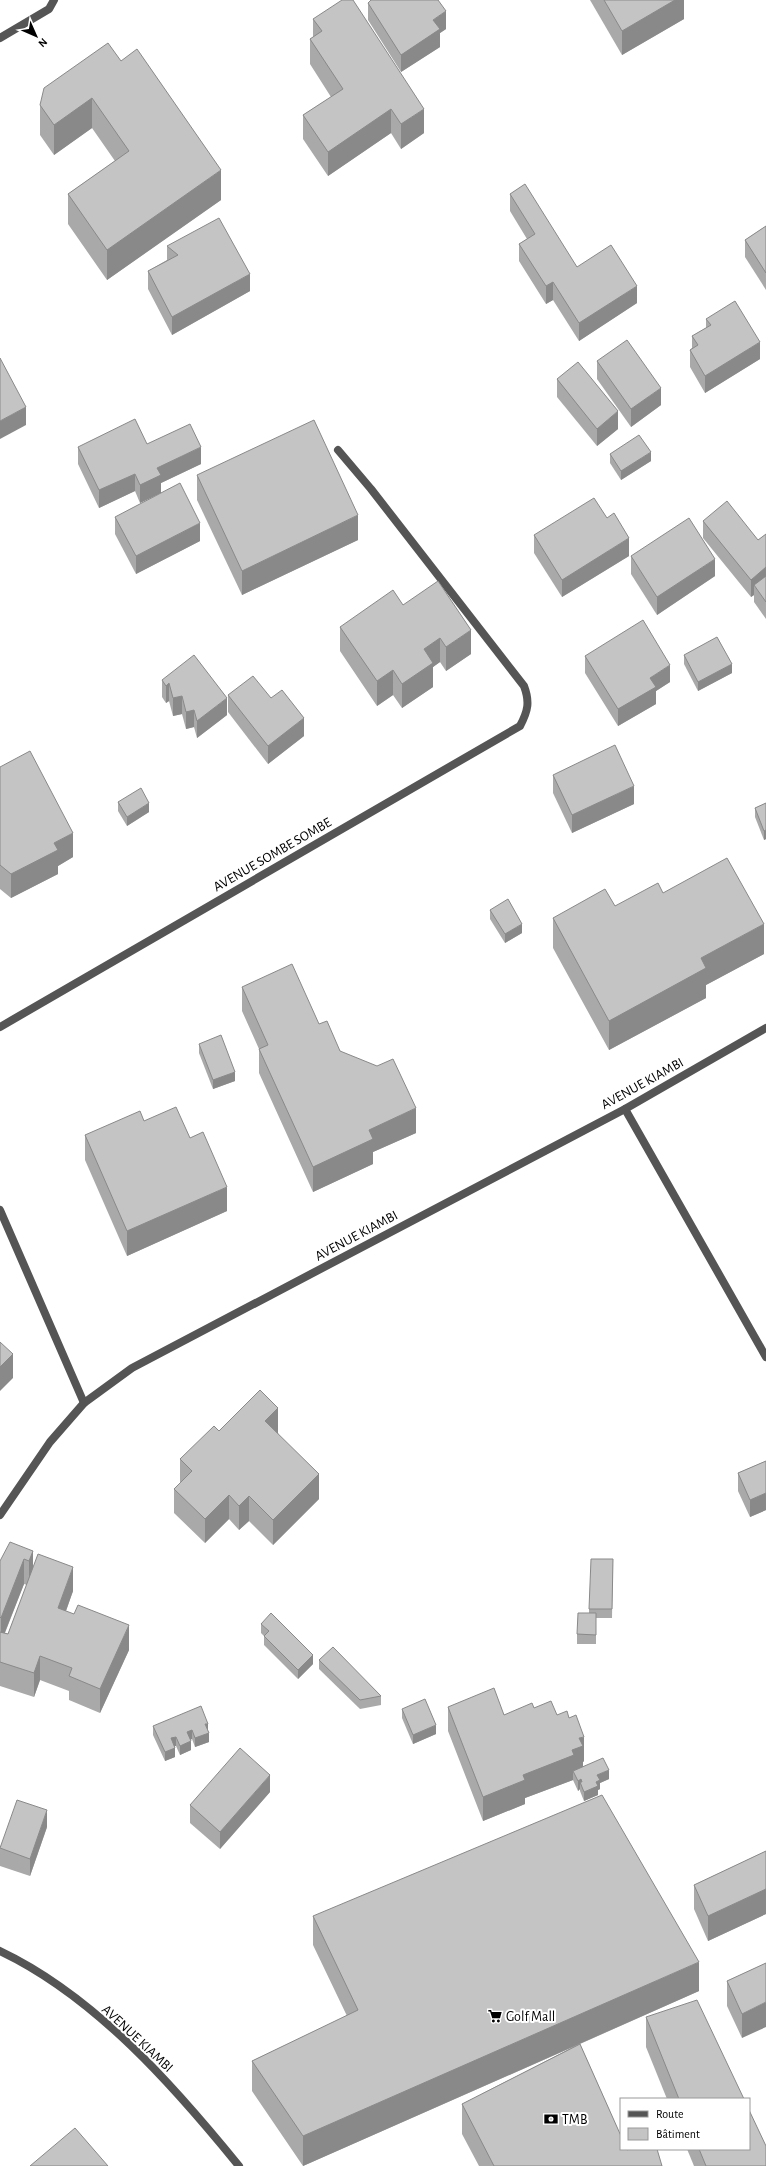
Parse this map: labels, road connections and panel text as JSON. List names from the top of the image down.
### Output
{
  "streets": {
    "street": ["AVENUE SOMBE SOMBE", "AVENUE KIAMBI"]
  },
  "places": {
    "supermarket": ["Golf Mall"],
    "bank": ["TMB"]
  },
  "legend": ["Route", "Bâtiment"],
  "north": "bottom right"
}
